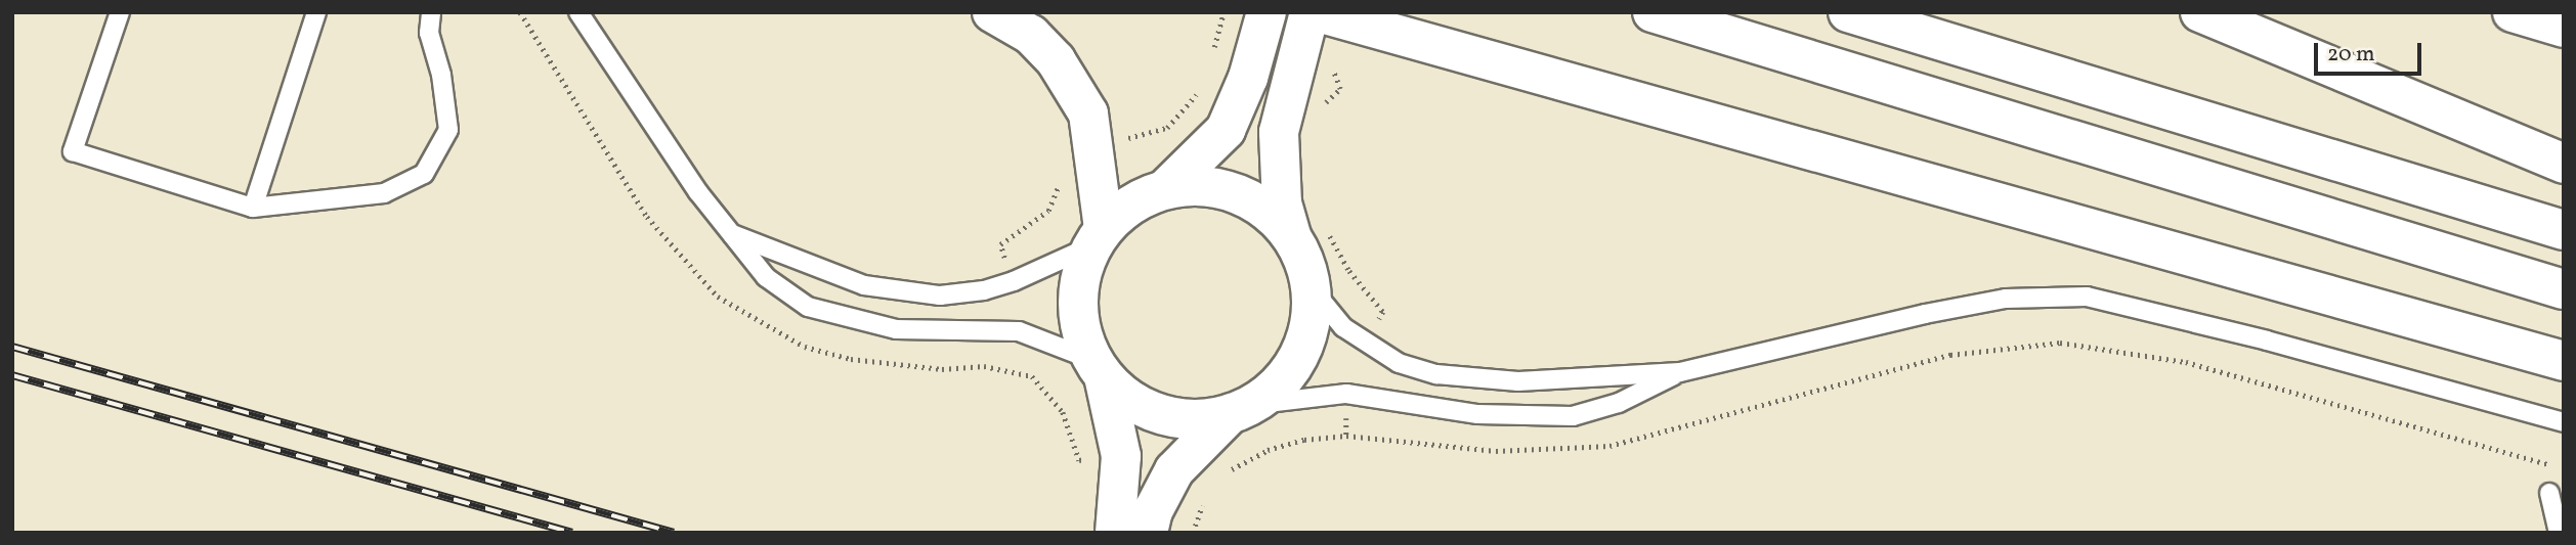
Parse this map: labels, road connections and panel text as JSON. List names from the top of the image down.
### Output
{
  "scale_bar": "20 m"
}
